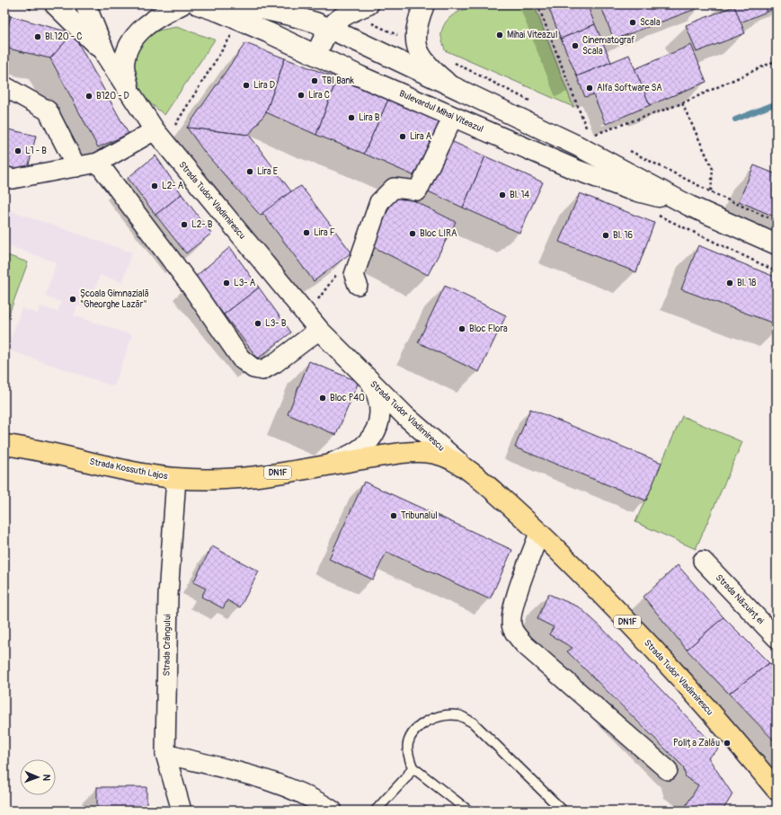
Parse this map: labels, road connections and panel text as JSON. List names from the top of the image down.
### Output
{
  "streets": {
    "main road": [
      "Bulevardul Mihai Viteazul",
      "Strada Tudor Vladimirescu",
      "Strada Kossuth Lajos",
      "DN1F"
    ],
    "street": ["Strada Năzuinței", "Strada Crângului"]
  },
  "crossings": [
    ["Strada Tudor Vladimirescu", "Strada Kossuth Lajos"],
    ["Strada Kossuth Lajos", "Strada Crângului"]
  ],
  "places": [
    "Scala",
    "Mihai Viteazul",
    "Bl.120 - C",
    "Cinematograf Scala",
    "TBI Bank",
    "Lira D",
    "Alfa Software SA",
    "Lira C",
    "B120 - D",
    "Lira B",
    "Lira A",
    "L1 - B",
    "Lira E",
    "L2- A",
    "Bl. 14",
    "L2- B",
    "Lira F",
    "Bloc LIRA",
    "Bl. 16",
    "L3- A",
    "Bl. 18",
    "Școala Gimnazială \"Gheorghe Lazăr\"",
    "L3- B",
    "Bloc Flora",
    "Bloc P40",
    "Tribunalul",
    "Polița Zalău"
  ],
  "north": "right"
}
